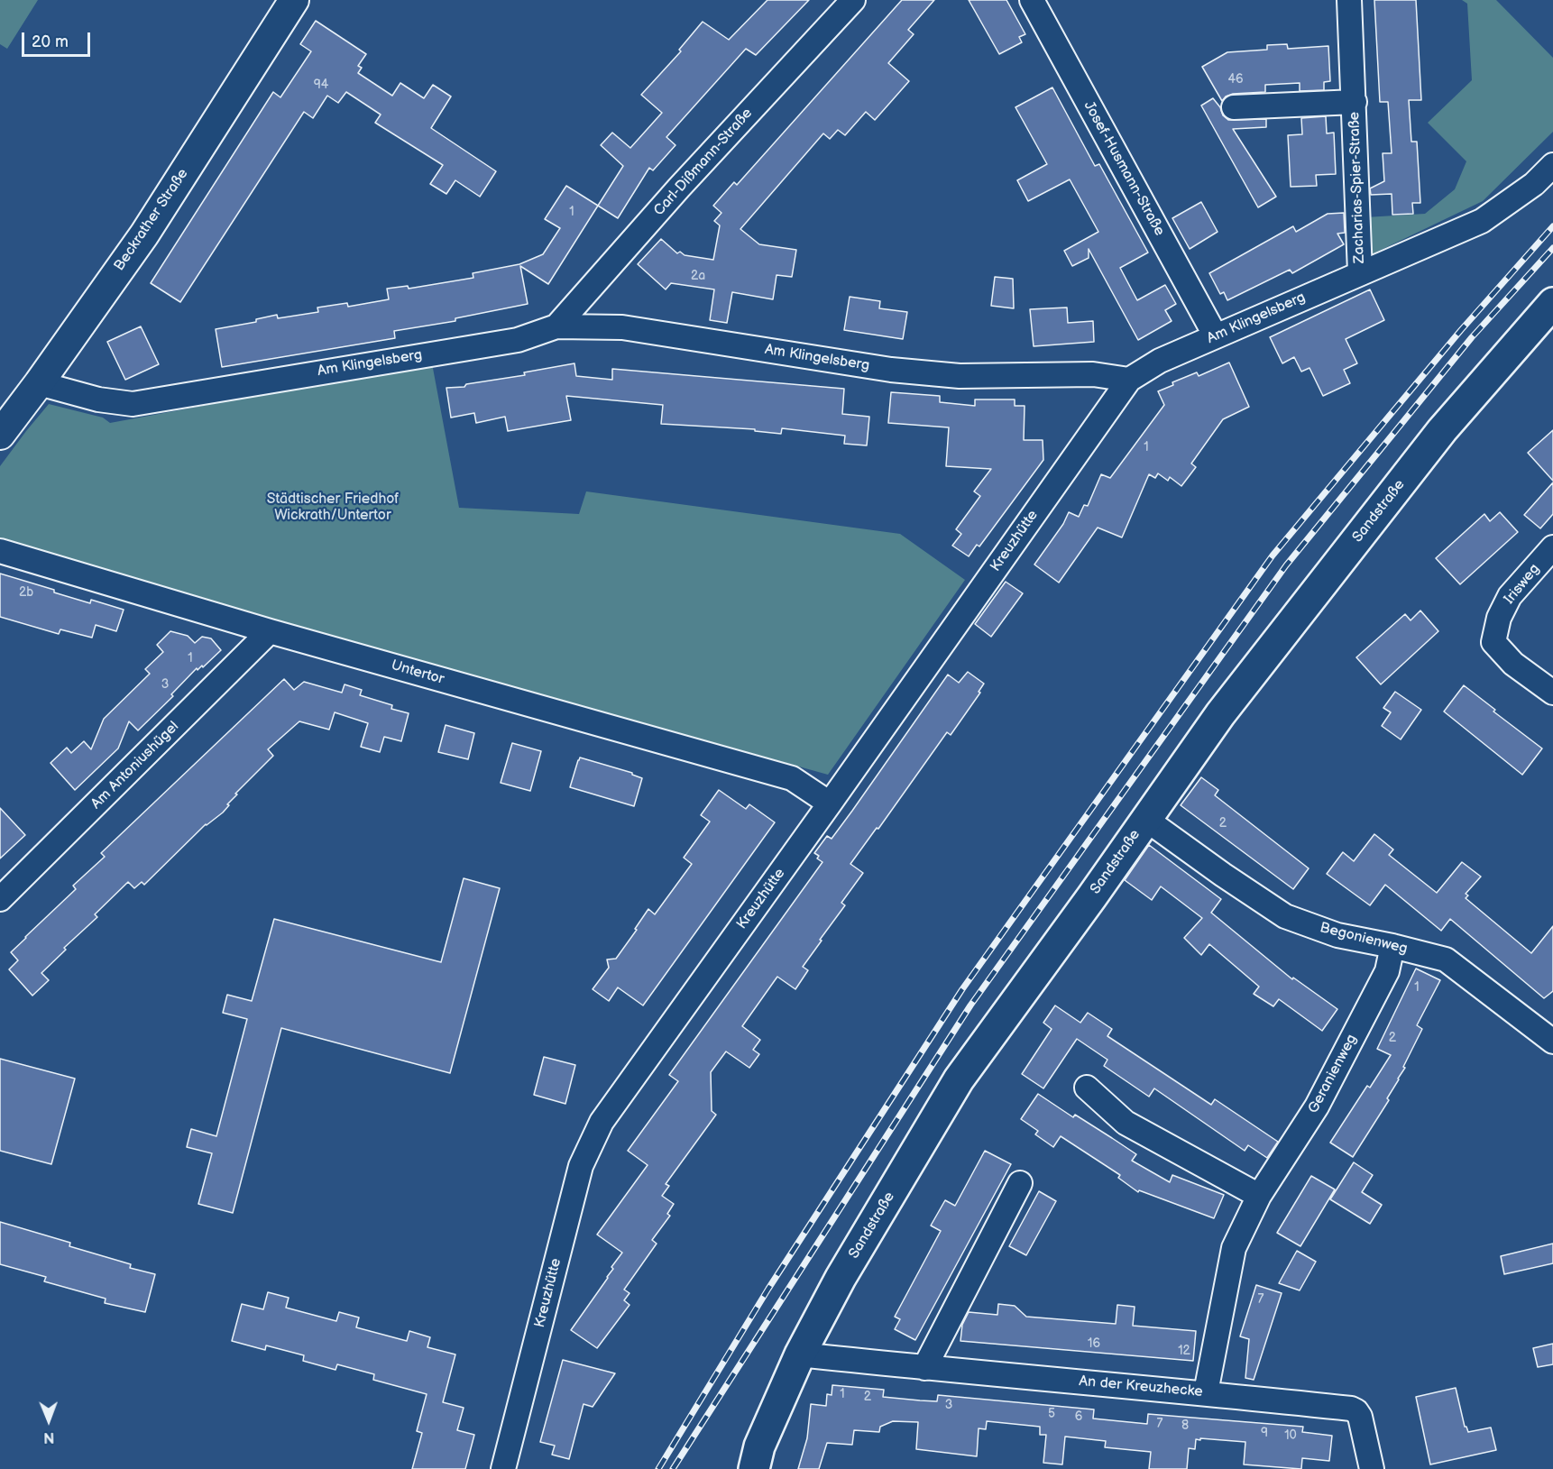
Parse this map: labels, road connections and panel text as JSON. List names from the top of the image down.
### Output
{
  "streets": {
    "main road": ["Sandstraße"],
    "street": [
      "Carl-Dißmann-Straße",
      "Josef-Husmann-Straße",
      "Zacharias-Spier-Straße",
      "Beckrather Straße",
      "Am Klingelsberg",
      "Kreuzhütte",
      "Irisweg",
      "Untertor",
      "Am Antoniushügel",
      "Begonienweg",
      "Geranienweg",
      "An der Kreuzhecke"
    ]
  },
  "crossings": [
    ["Carl-Dißmann-Straße", "Am Klingelsberg"],
    ["Josef-Husmann-Straße", "Am Klingelsberg"],
    ["Zacharias-Spier-Straße", "Am Klingelsberg"],
    ["Beckrather Straße", "Am Klingelsberg"],
    ["Am Klingelsberg", "Kreuzhütte"],
    ["Sandstraße", "Begonienweg"],
    ["Sandstraße", "An der Kreuzhecke"],
    ["Kreuzhütte", "Untertor"],
    ["Untertor", "Am Antoniushügel"],
    ["Begonienweg", "Geranienweg"],
    ["Geranienweg", "An der Kreuzhecke"]
  ],
  "parks": ["Städtischer Friedhof Wickrath/Untertor"],
  "house_numbers": [
    "46",
    "94",
    "1",
    "2a",
    "1",
    "2b",
    "1",
    "3",
    "2",
    "1",
    "2",
    "7",
    "16",
    "12",
    "1",
    "2",
    "3",
    "5",
    "6",
    "7",
    "8",
    "9",
    "10"
  ],
  "scale_bar": "20 m",
  "north": "bottom"
}
